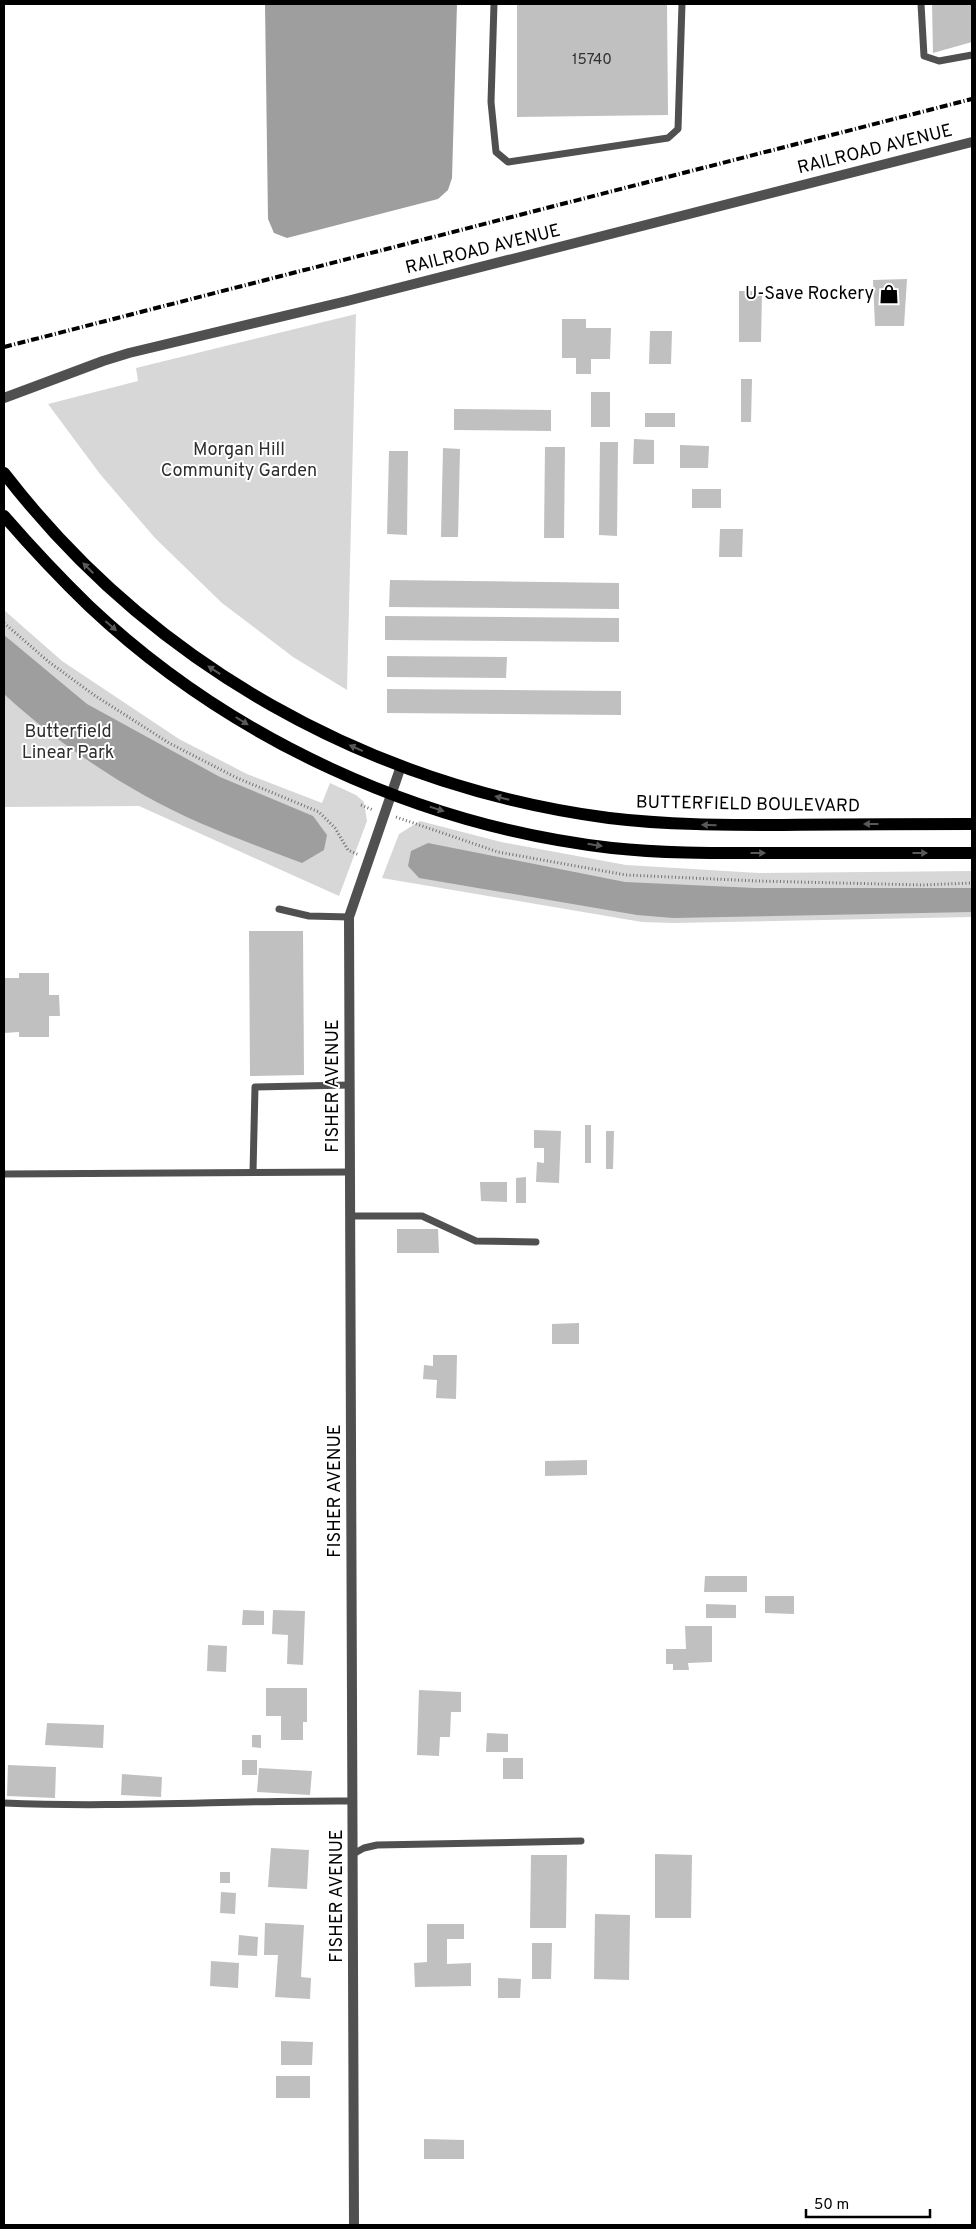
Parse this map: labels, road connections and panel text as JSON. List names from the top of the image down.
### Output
{
  "streets": {
    "main road": ["BUTTERFIELD BOULEVARD"],
    "street": ["RAILROAD AVENUE", "FISHER AVENUE"]
  },
  "crossings": [
    ["BUTTERFIELD BOULEVARD", "FISHER AVENUE"]
  ],
  "parks": ["Morgan Hill Community Garden", "Butterfield Linear Park"],
  "places": {
    "shop": ["U-Save Rockery"]
  },
  "house_numbers": ["15740"],
  "scale_bar": "50 m"
}
